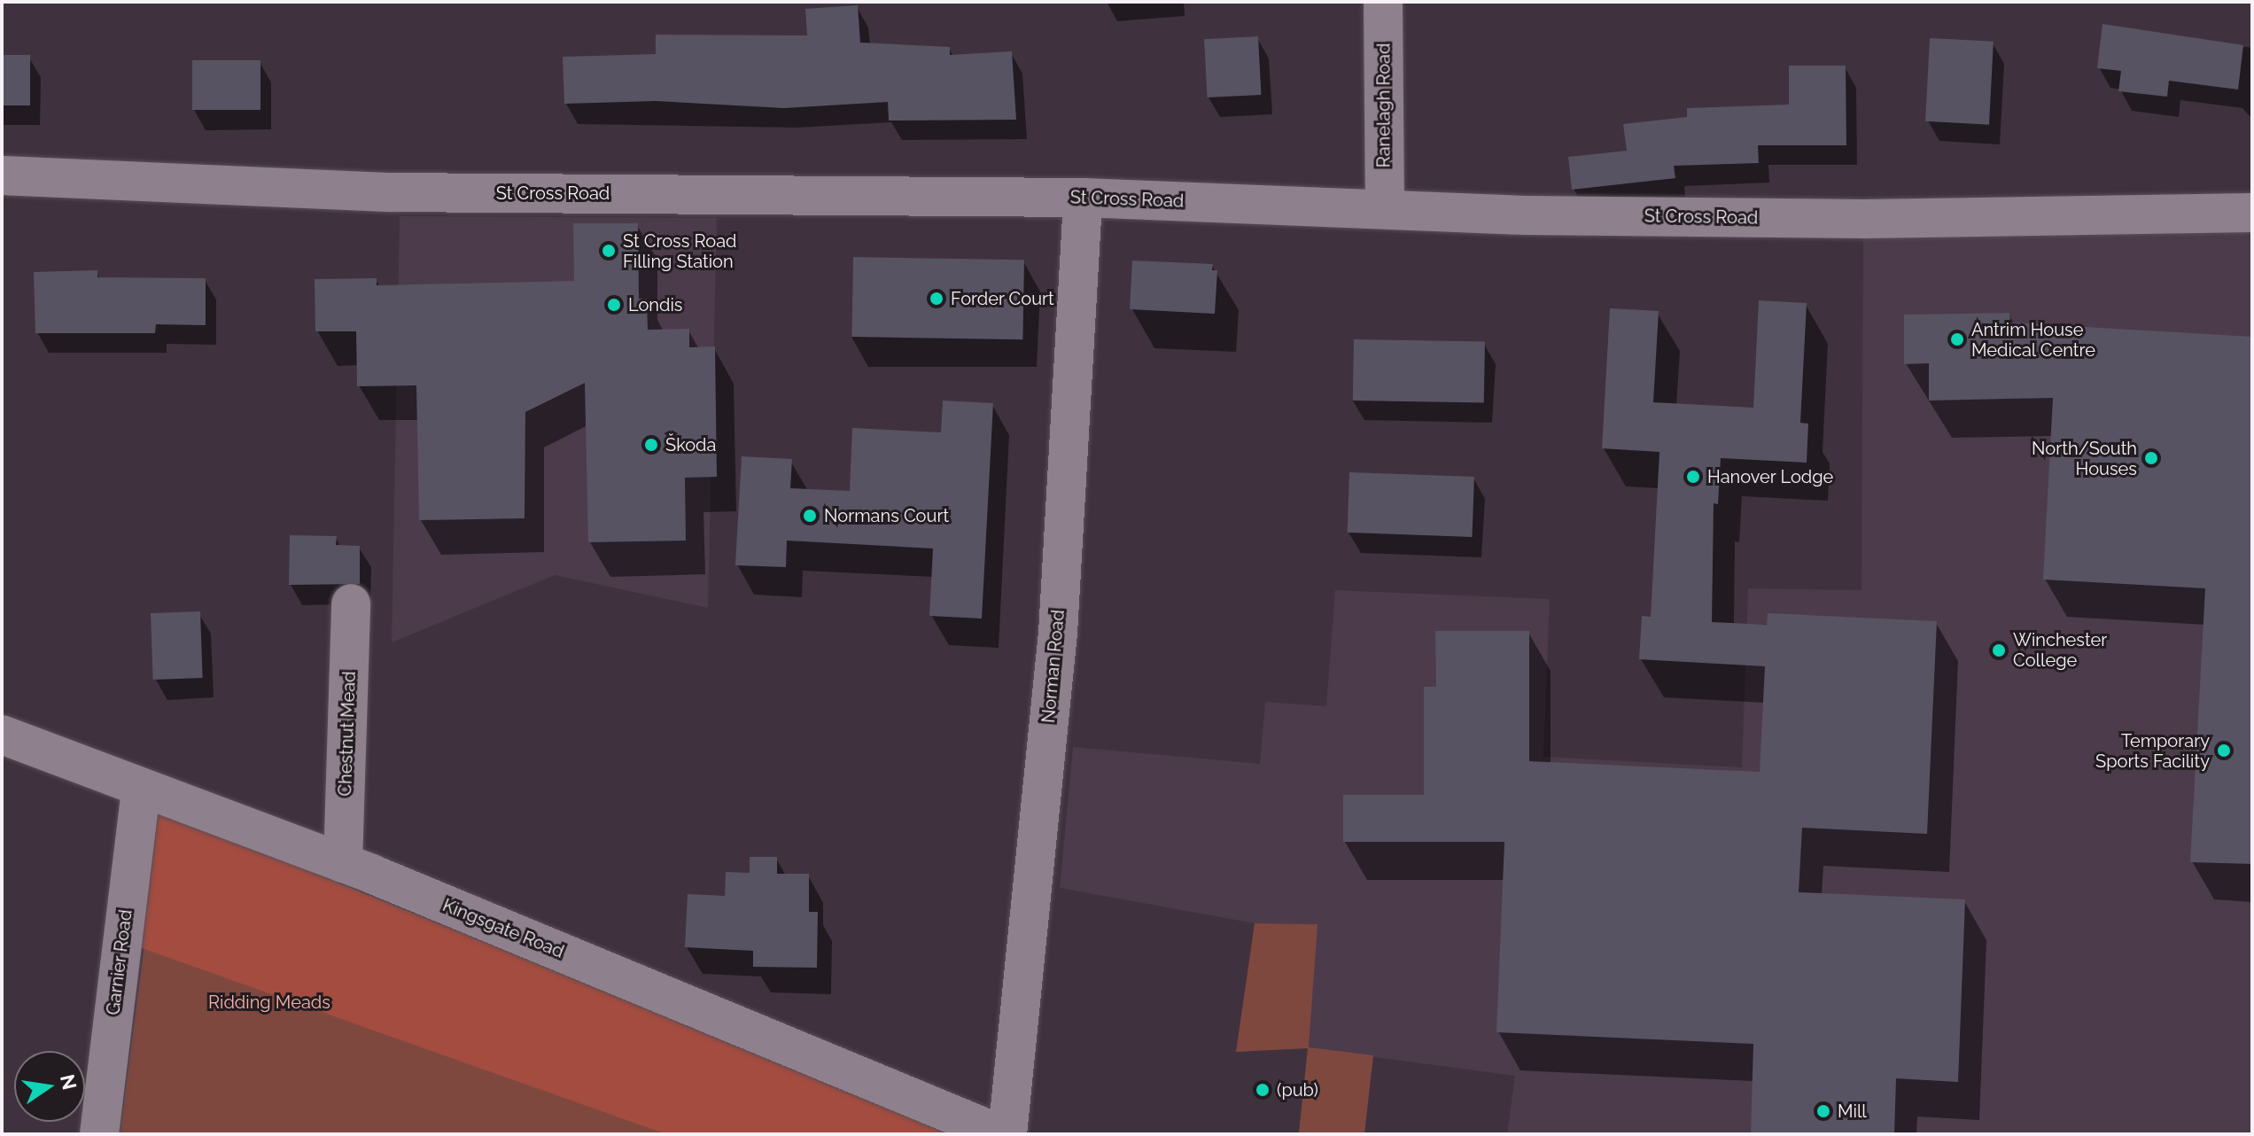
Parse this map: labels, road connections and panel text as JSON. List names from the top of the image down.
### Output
{
  "streets": {
    "street": [
      "Ranelagh Road",
      "St Cross Road",
      "Norman Road",
      "Chestnut Mead",
      "Kingsgate Road",
      "Garnier Road"
    ]
  },
  "crossings": [
    ["Ranelagh Road", "St Cross Road"],
    ["St Cross Road", "Norman Road"],
    ["Chestnut Mead", "Kingsgate Road"],
    ["Kingsgate Road", "Garnier Road"]
  ],
  "parks": ["Ridding Meads"],
  "places": [
    "St Cross Road Filling Station",
    "Forder Court",
    "Londis",
    "Antrim House Medical Centre",
    "Škoda",
    "North/South Houses",
    "Hanover Lodge",
    "Normans Court",
    "Winchester College",
    "Temporary Sports Facility",
    "(pub)",
    "Mill"
  ],
  "north": "right"
}
